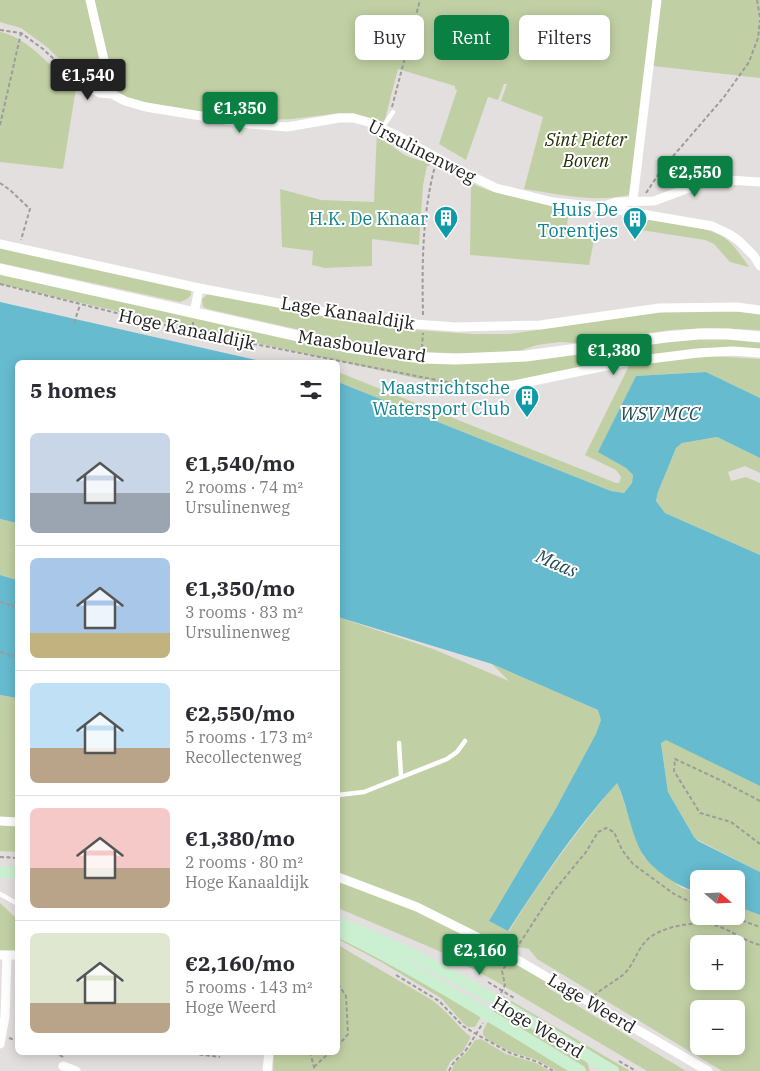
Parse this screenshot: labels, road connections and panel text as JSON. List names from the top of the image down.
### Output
{
  "streets": {
    "main road": ["Hoge Weerd"],
    "street": [
      "Ursulinenweg",
      "Lage Kanaaldijk",
      "Maasboulevard",
      "Lage Weerd"
    ],
    "path": ["Hoge Kanaaldijk"]
  },
  "water": ["WSV MCC", "Maas"],
  "parks": ["Sint Pieter Boven"],
  "places": {
    "building": ["H.K. De Knaar", "Huis De Torentjes", "Maastrichtsche Watersport Club"]
  },
  "north": "right",
  "page": {
    "chip": ["Buy", "Rent", "Filters"],
    "price": [
      "€1,540",
      "€1,350",
      "€2,550",
      "€1,380",
      "€2,160"
    ],
    "heading": "5 homes",
    "list": [
      {
        "name": "€1,540/mo",
        "note": "2 rooms · 74 m² · Ursulinenweg"
      },
      {
        "name": "€1,350/mo",
        "note": "3 rooms · 83 m² · Ursulinenweg"
      },
      {
        "name": "€2,550/mo",
        "note": "5 rooms · 173 m² · Recollectenweg"
      },
      {
        "name": "€1,380/mo",
        "note": "2 rooms · 80 m² · Hoge Kanaaldijk"
      },
      {
        "name": "€2,160/mo",
        "note": "5 rooms · 143 m² · Hoge Weerd"
      }
    ],
    "map_buttons": ["+", "−"]
  }
}
